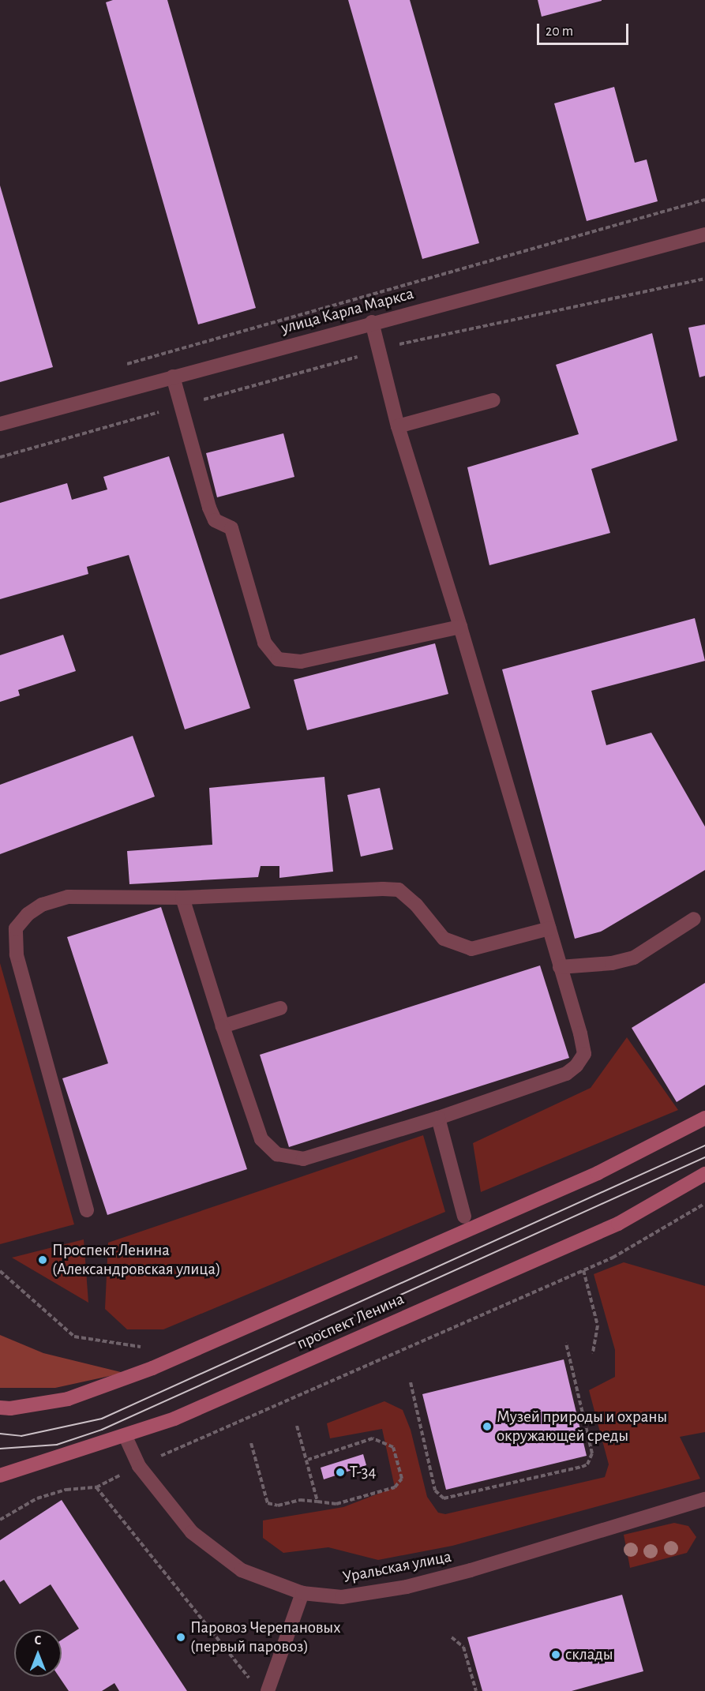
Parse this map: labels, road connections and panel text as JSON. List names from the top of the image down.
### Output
{
  "streets": {
    "main road": ["проспект Ленина"],
    "street": ["улица Карла Маркса", "Уральская улица"]
  },
  "crossings": [
    ["проспект Ленина", "Уральская улица"]
  ],
  "places": [
    "Проспект Ленина (Александровская улица)",
    "Музей природы и охраны окружающей среды",
    "Т-34",
    "Паровоз Черепановых (первый паровоз)",
    "склады"
  ],
  "scale_bar": "20 m",
  "north": "top"
}
